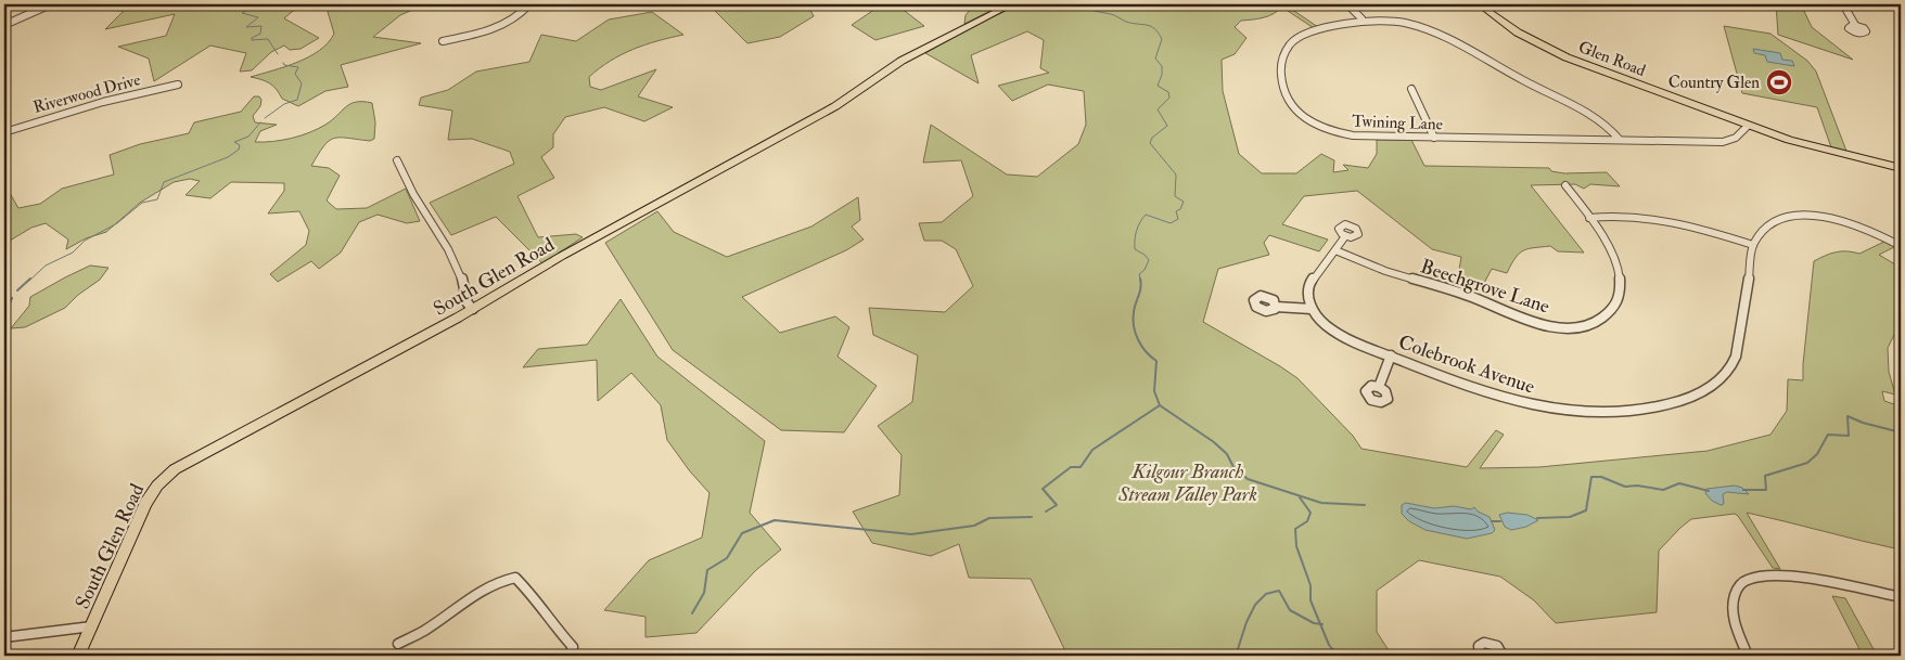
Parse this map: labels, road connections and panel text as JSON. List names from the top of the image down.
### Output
{
  "streets": {
    "main road": ["Glen Road", "South Glen Road"],
    "street": [
      "Riverwood Drive",
      "Twining Lane",
      "Beechgrove Lane",
      "Colebrook Avenue"
    ]
  },
  "crossings": [
    ["Glen Road", "Twining Lane"]
  ],
  "parks": ["Kilgour Branch Stream Valley Park"],
  "places": {
    "sports": ["Country Glen"]
  }
}
